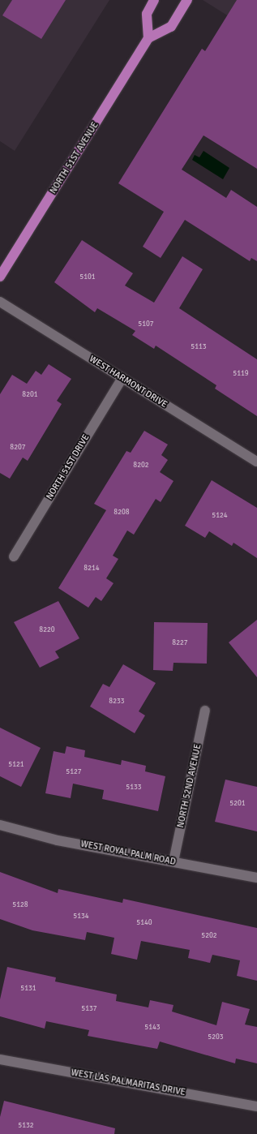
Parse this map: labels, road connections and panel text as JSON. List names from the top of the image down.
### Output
{
  "streets": {
    "main road": ["NORTH 51ST AVENUE"],
    "street": [
      "WEST HARMONT DRIVE",
      "NORTH 51ST DRIVE",
      "NORTH 52ND AVENUE",
      "WEST ROYAL PALM ROAD",
      "WEST LAS PALMARITAS DRIVE"
    ]
  },
  "crossings": [
    ["WEST HARMONT DRIVE", "NORTH 51ST DRIVE"],
    ["NORTH 52ND AVENUE", "WEST ROYAL PALM ROAD"]
  ],
  "house_numbers": [
    "5101",
    "5107",
    "5113",
    "5119",
    "8201",
    "8207",
    "8202",
    "8208",
    "5124",
    "8214",
    "8220",
    "8227",
    "8233",
    "5121",
    "5127",
    "5133",
    "5201",
    "5128",
    "5134",
    "5140",
    "5202",
    "5131",
    "5137",
    "5143",
    "5203",
    "5132"
  ]
}
